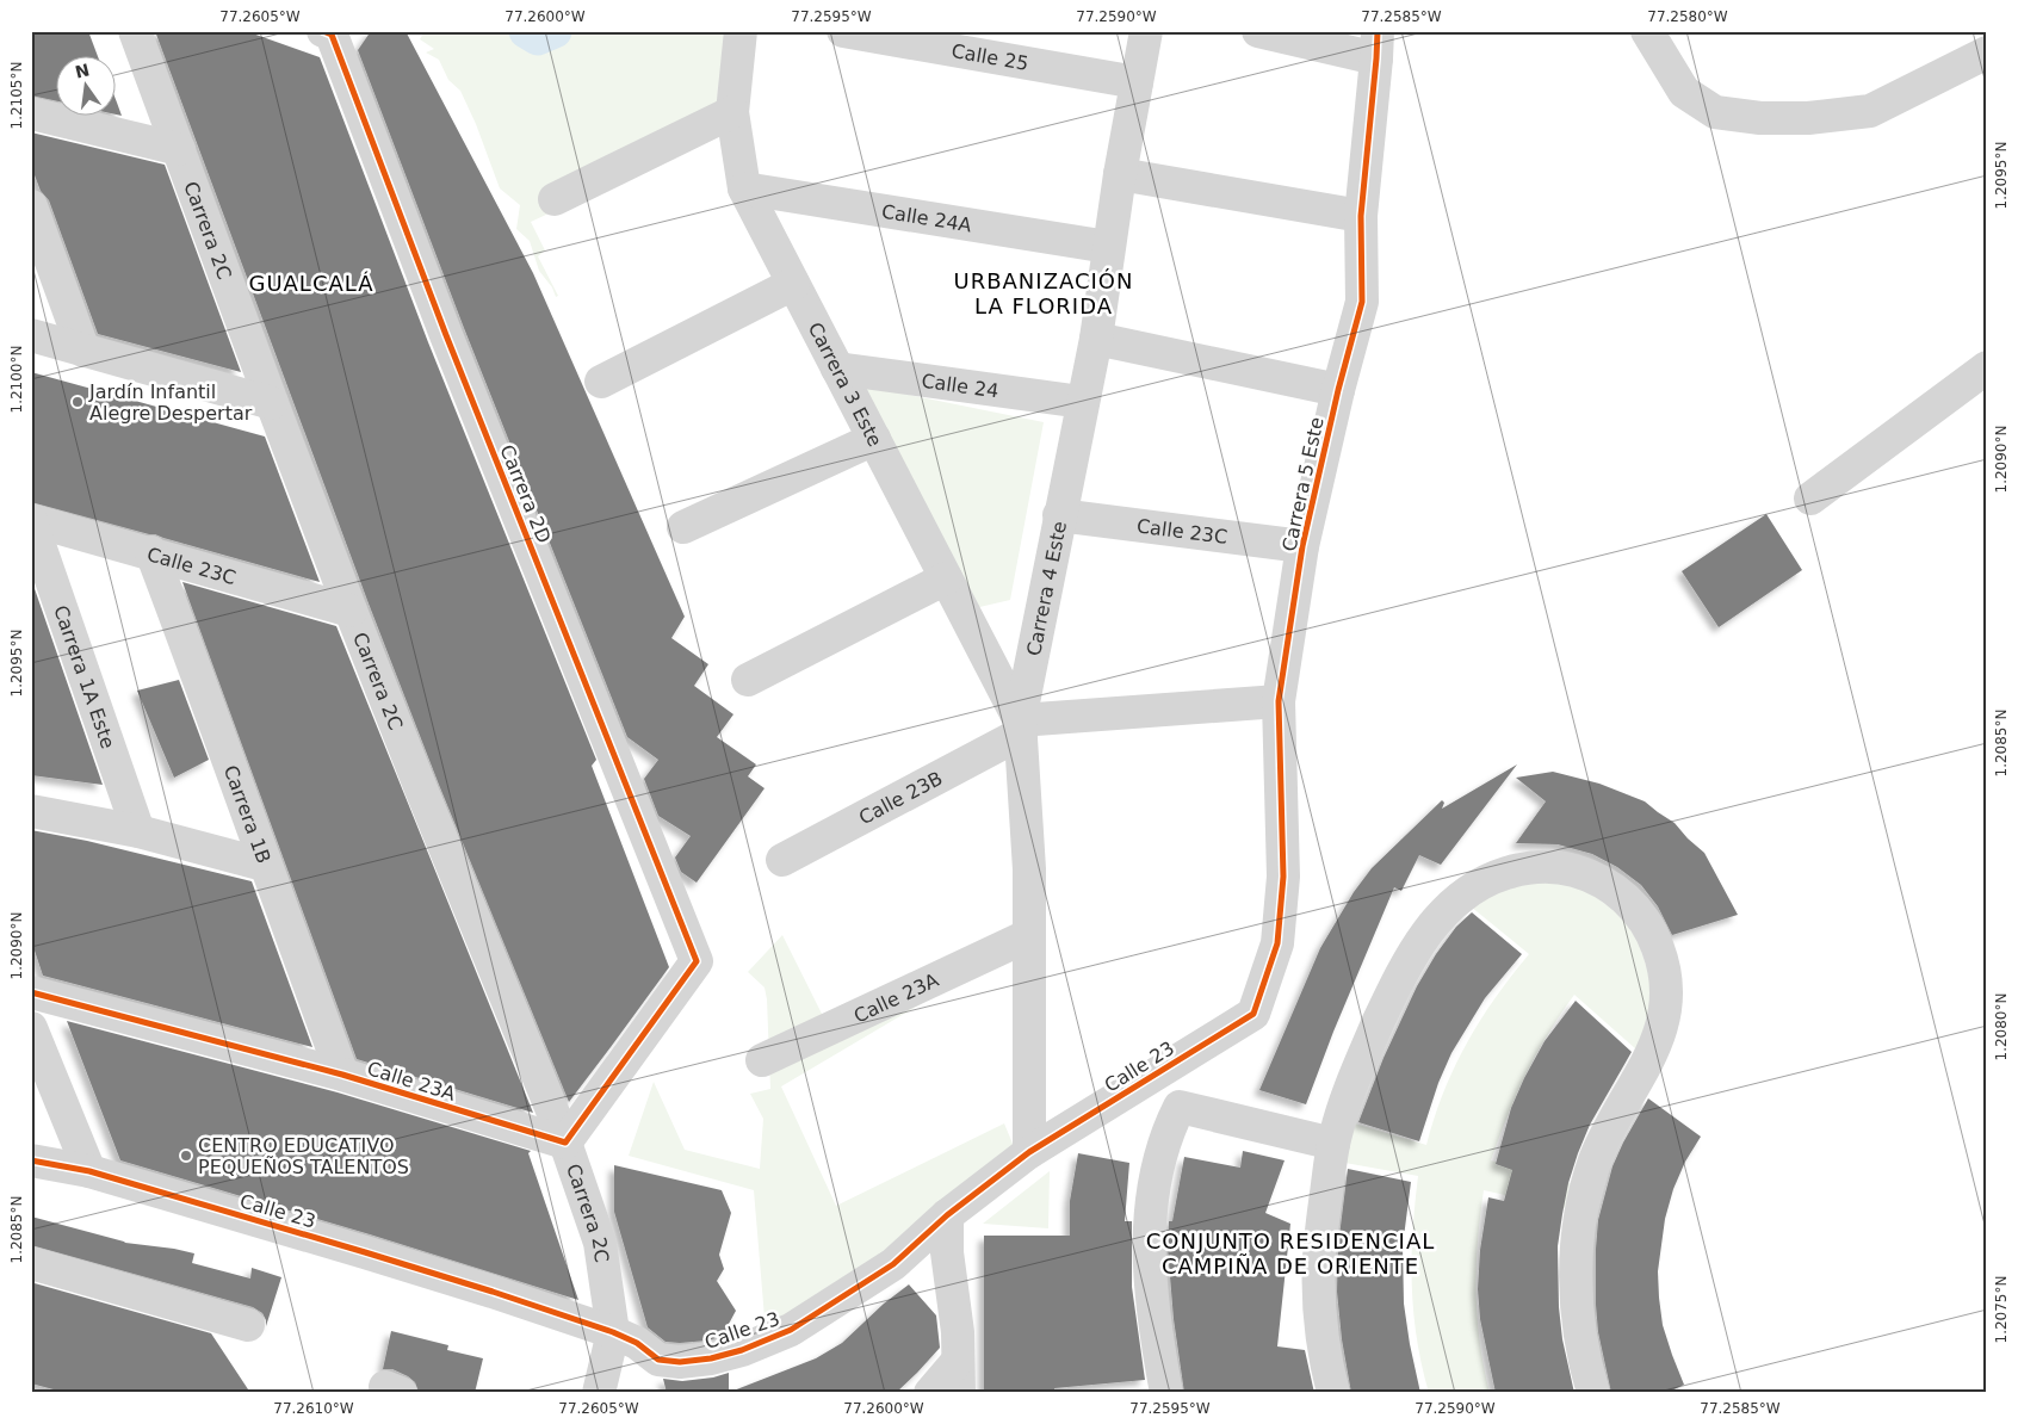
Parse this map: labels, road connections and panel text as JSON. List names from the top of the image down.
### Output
{
  "streets": {
    "street": [
      "Calle 25",
      "Calle 24A",
      "Carrera 2C",
      "Carrera 3 Este",
      "Calle 24",
      "Carrera 5 Este",
      "Carrera 2D",
      "Calle 23C",
      "Carrera 4 Este",
      "Carrera 1A Este",
      "Calle 23B",
      "Carrera 1B",
      "Calle 23A",
      "Calle 23"
    ]
  },
  "crossings": [
    ["Calle 25", "Carrera 4 Este"],
    ["Calle 24A", "Carrera 3 Este"],
    ["Calle 24A", "Carrera 4 Este"],
    ["Carrera 2C", "Carrera 2D"],
    ["Carrera 2C", "Calle 23C"],
    ["Carrera 2C", "Calle 23A"],
    ["Carrera 2C", "Calle 23"],
    ["Carrera 3 Este", "Calle 24"],
    ["Carrera 3 Este", "Carrera 4 Este"],
    ["Carrera 3 Este", "Calle 23B"],
    ["Calle 24", "Carrera 4 Este"],
    ["Carrera 5 Este", "Calle 23C"],
    ["Carrera 5 Este", "Calle 23B"],
    ["Carrera 5 Este", "Calle 23"],
    ["Carrera 2D", "Calle 23A"],
    ["Calle 23C", "Carrera 4 Este"],
    ["Calle 23C", "Carrera 1A Este"],
    ["Calle 23C", "Carrera 1B"],
    ["Carrera 4 Este", "Calle 23B"],
    ["Carrera 4 Este", "Calle 23A"],
    ["Carrera 4 Este", "Calle 23"],
    ["Carrera 1B", "Calle 23A"]
  ],
  "districts": ["URBANIZACIÓN LA FLORIDA", "GUALCALÁ", "CONJUNTO RESIDENCIAL CAMPIÑA DE ORIENTE"],
  "places": ["Jardín Infantil Alegre Despertar", "CENTRO EDUCATIVO PEQUEÑOS TALENTOS"],
  "north": "top",
  "coordinates": [
    "77.2605°W",
    "77.2600°W",
    "77.2595°W",
    "77.2590°W",
    "77.2585°W",
    "77.2580°W",
    "1.2105°N",
    "1.2095°N",
    "1.2100°N",
    "1.2090°N",
    "1.2085°N",
    "1.2080°N",
    "1.2075°N",
    "77.2610°W"
  ]
}
